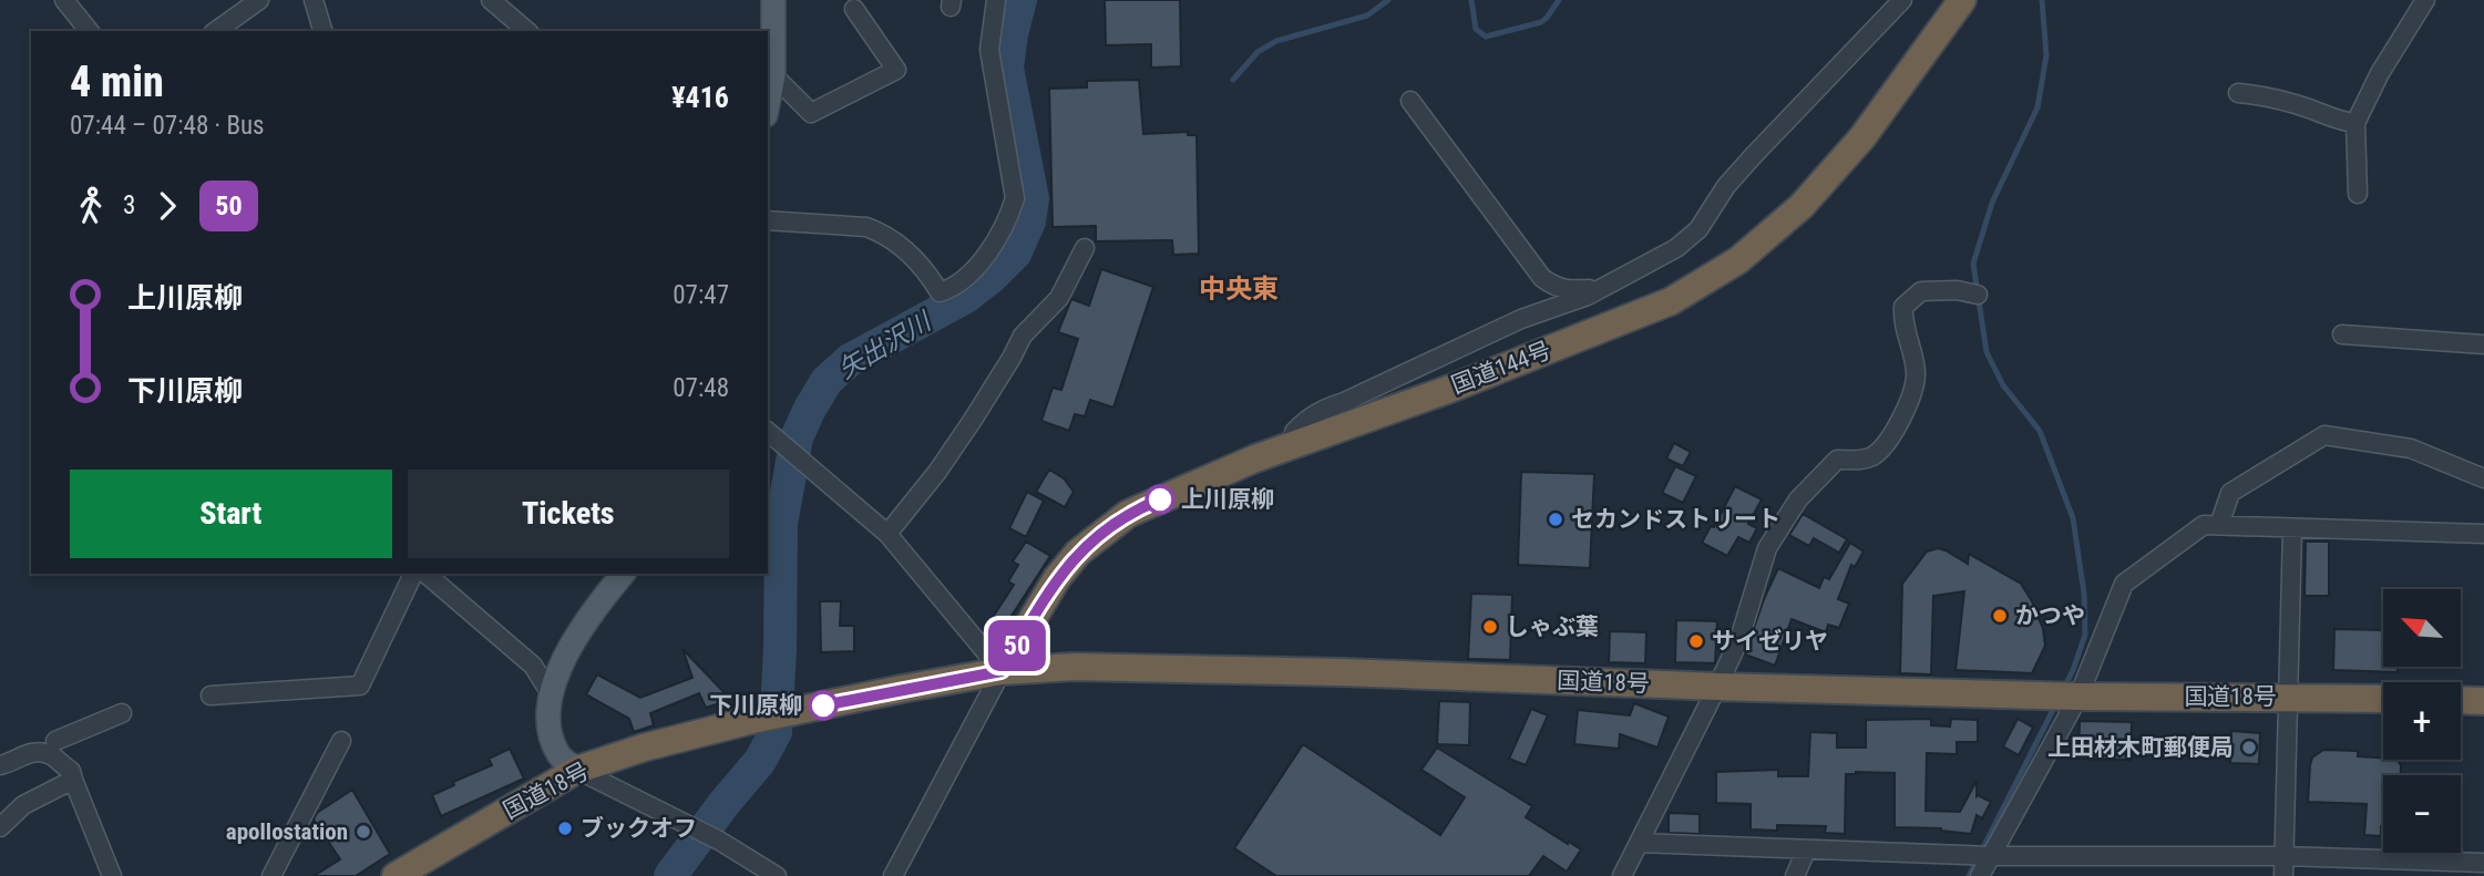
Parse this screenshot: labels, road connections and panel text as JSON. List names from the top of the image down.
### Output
{
  "streets": {
    "highway": ["国道144号", "国道18号"]
  },
  "crossings": [
    ["国道144号", "国道18号"]
  ],
  "districts": ["中央東"],
  "water": ["矢出沢川"],
  "places": [
    "上川原柳",
    "セカンドストリート",
    "かつや",
    "しゃぶ葉",
    "サイゼリヤ",
    "下川原柳",
    "上田材木町郵便局",
    "ブックオフ",
    "apollostation"
  ],
  "lines": ["bus line 50"],
  "north": "top left",
  "page": {
    "on_map": "50",
    "heading": ["4 min", "07:44 – 07:48 · Bus", "¥416"],
    "legs": ["3", "50"],
    "list": [
      {
        "name": "上川原柳",
        "value": "07:47"
      },
      {
        "name": "下川原柳",
        "value": "07:48"
      }
    ],
    "buttons": ["Start", "Tickets"],
    "map_buttons": ["+", "−"]
  }
}
